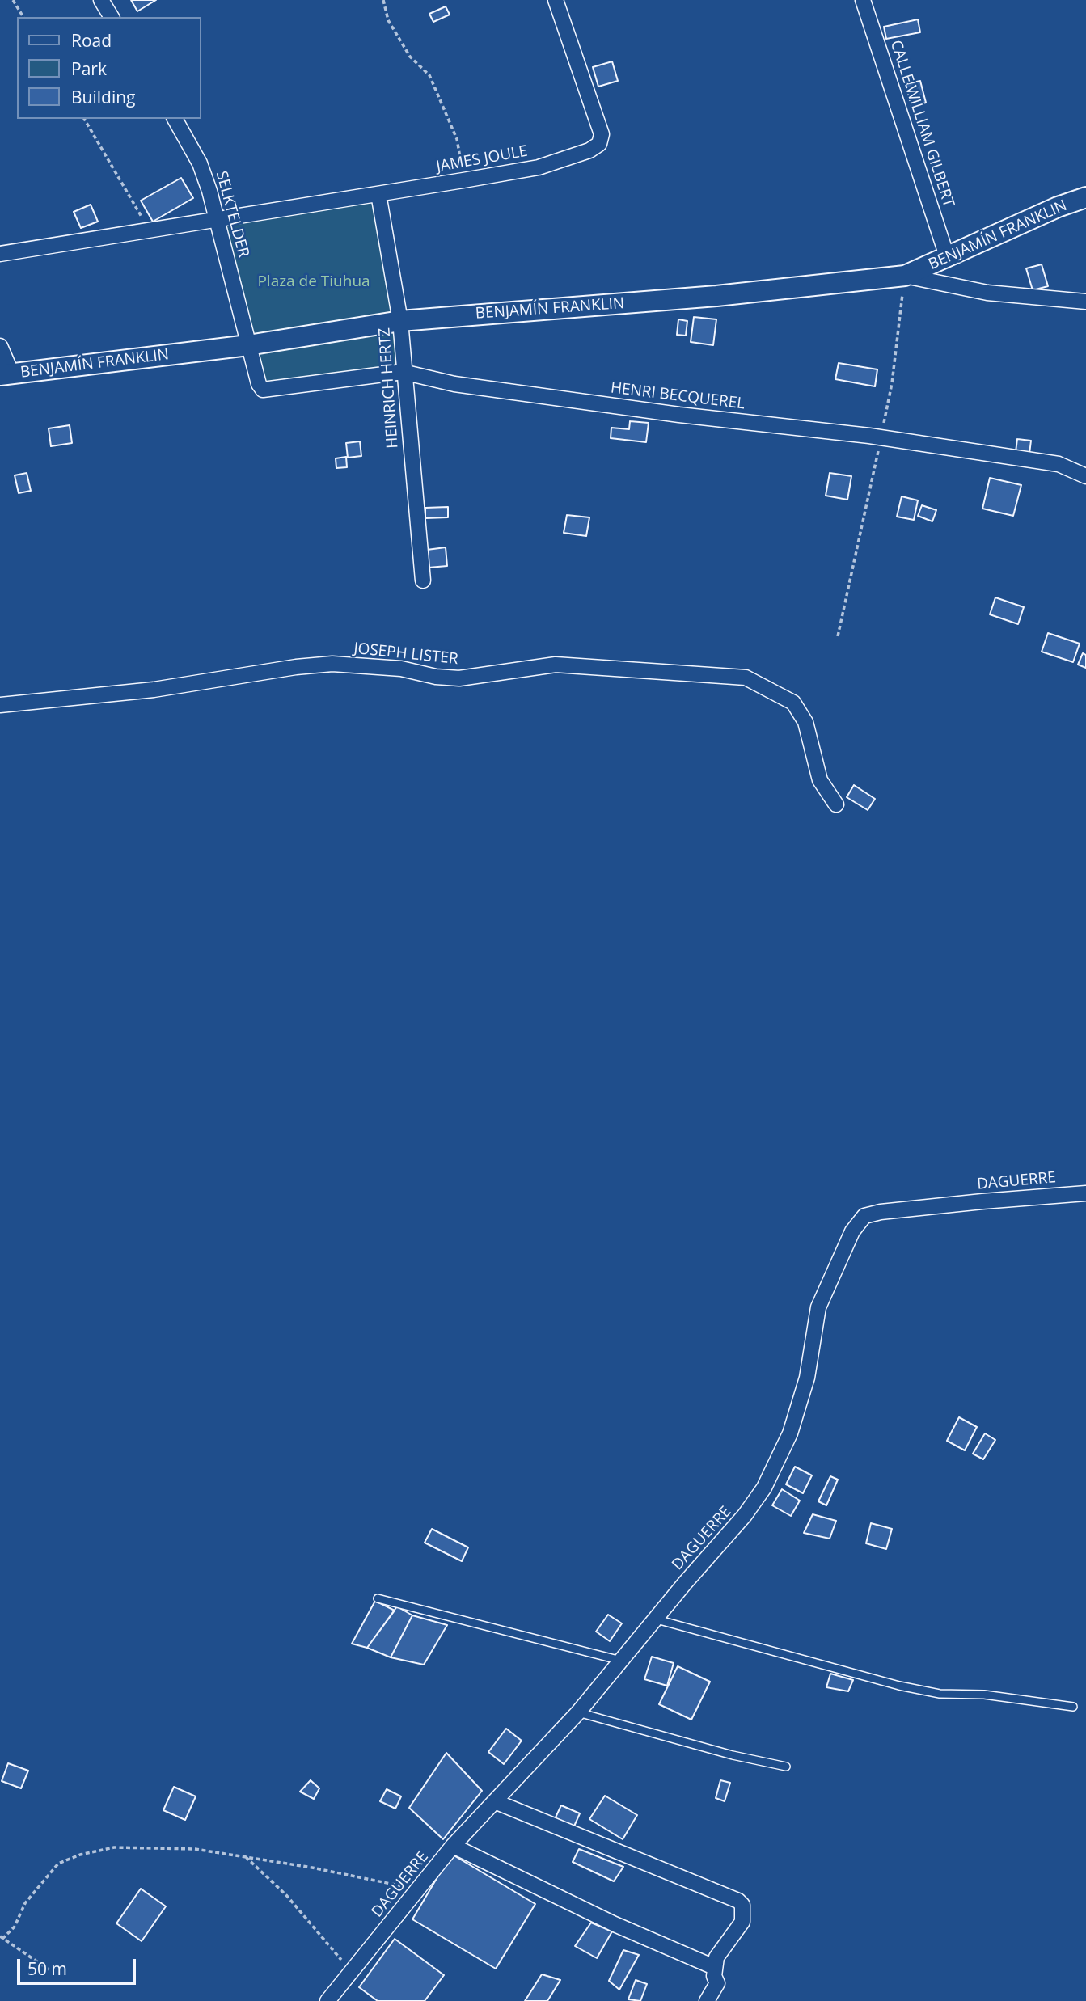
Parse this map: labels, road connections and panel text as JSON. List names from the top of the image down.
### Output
{
  "streets": {
    "street": [
      "CALLE WILLIAM GILBERT",
      "JAMES JOULE",
      "SELKTELDER",
      "BENJAMÍN FRANKLIN",
      "HEINRICH HERTZ",
      "HENRI BECQUEREL",
      "JOSEPH LISTER",
      "DAGUERRE"
    ]
  },
  "crossings": [
    ["CALLE WILLIAM GILBERT", "BENJAMÍN FRANKLIN"],
    ["JAMES JOULE", "SELKTELDER"],
    ["JAMES JOULE", "HEINRICH HERTZ"],
    ["SELKTELDER", "BENJAMÍN FRANKLIN"],
    ["SELKTELDER", "HENRI BECQUEREL"],
    ["BENJAMÍN FRANKLIN", "HEINRICH HERTZ"],
    ["HEINRICH HERTZ", "HENRI BECQUEREL"]
  ],
  "parks": ["Plaza de Tiuhua"],
  "legend": ["Road", "Park", "Building"],
  "scale_bar": "50 m"
}
